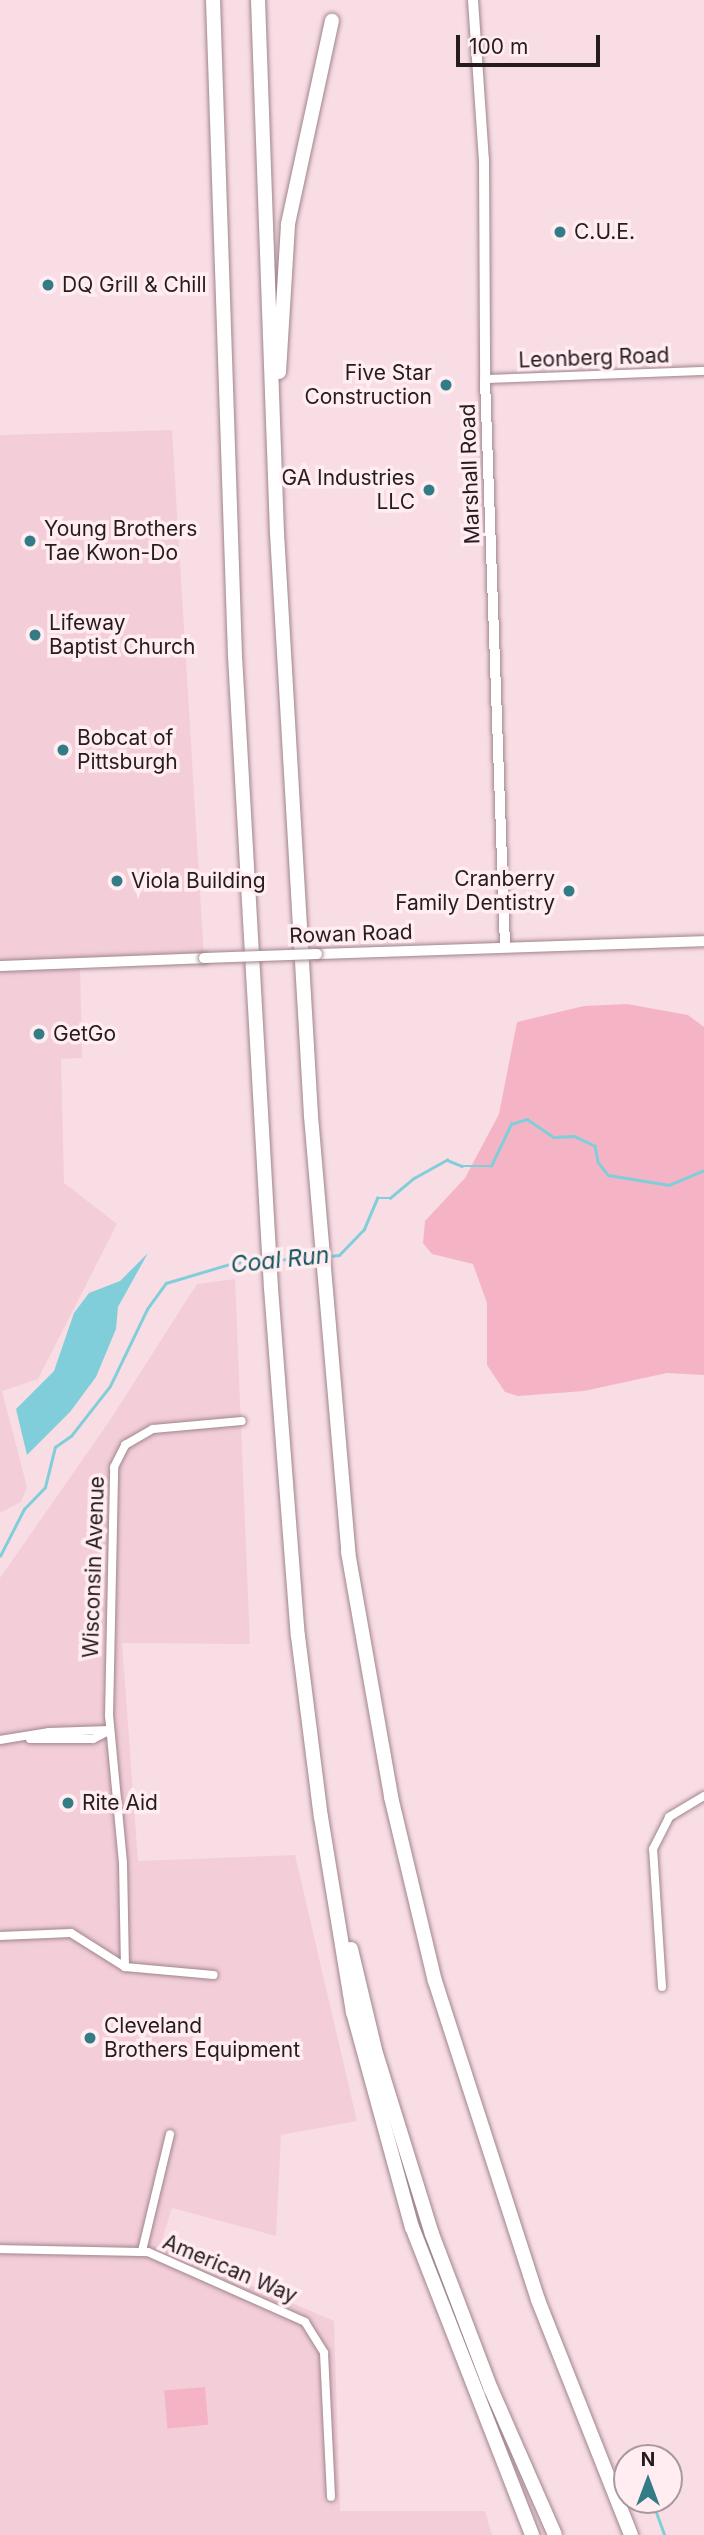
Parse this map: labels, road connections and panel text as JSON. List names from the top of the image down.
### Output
{
  "streets": {
    "street": [
      "Leonberg Road",
      "Marshall Road",
      "Rowan Road",
      "Wisconsin Avenue",
      "American Way"
    ]
  },
  "crossings": [
    ["Leonberg Road", "Marshall Road"],
    ["Marshall Road", "Rowan Road"]
  ],
  "water": ["Coal Run"],
  "places": [
    "C.U.E.",
    "DQ Grill & Chill",
    "Five Star Construction",
    "GA Industries LLC",
    "Young Brothers Tae Kwon-Do",
    "Lifeway Baptist Church",
    "Bobcat of Pittsburgh",
    "Viola Building",
    "Cranberry Family Dentistry",
    "GetGo",
    "Rite Aid",
    "Cleveland Brothers Equipment"
  ],
  "scale_bar": "100 m",
  "north": "top"
}
